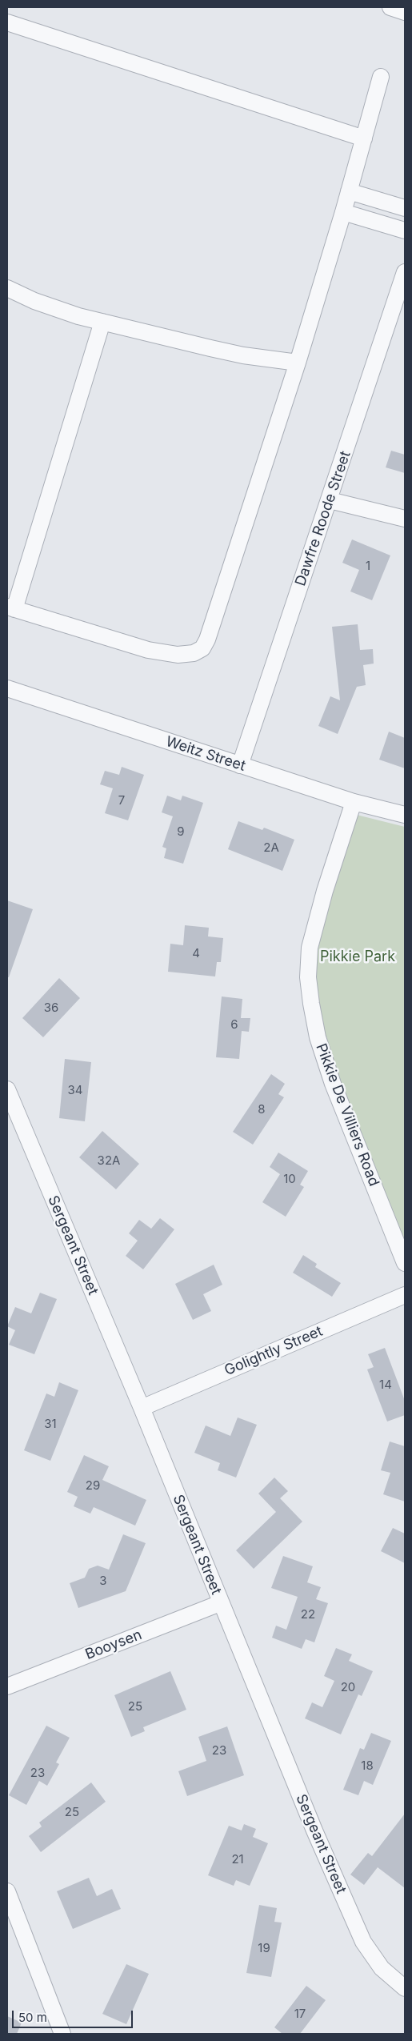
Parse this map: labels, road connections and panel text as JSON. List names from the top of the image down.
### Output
{
  "streets": {
    "street": [
      "Dawfre Roode Street",
      "Weitz Street",
      "Pikkie De Villiers Road",
      "Sergeant Street",
      "Golightly Street",
      "Booysen"
    ]
  },
  "crossings": [
    ["Dawfre Roode Street", "Weitz Street"],
    ["Weitz Street", "Pikkie De Villiers Road"],
    ["Sergeant Street", "Golightly Street"],
    ["Sergeant Street", "Booysen"]
  ],
  "parks": ["Pikkie Park"],
  "house_numbers": [
    "1",
    "7",
    "9",
    "2A",
    "4",
    "36",
    "6",
    "34",
    "8",
    "32A",
    "10",
    "14",
    "31",
    "29",
    "3",
    "22",
    "20",
    "25",
    "23",
    "18",
    "23",
    "25",
    "21",
    "19",
    "17"
  ],
  "scale_bar": "50 m"
}
